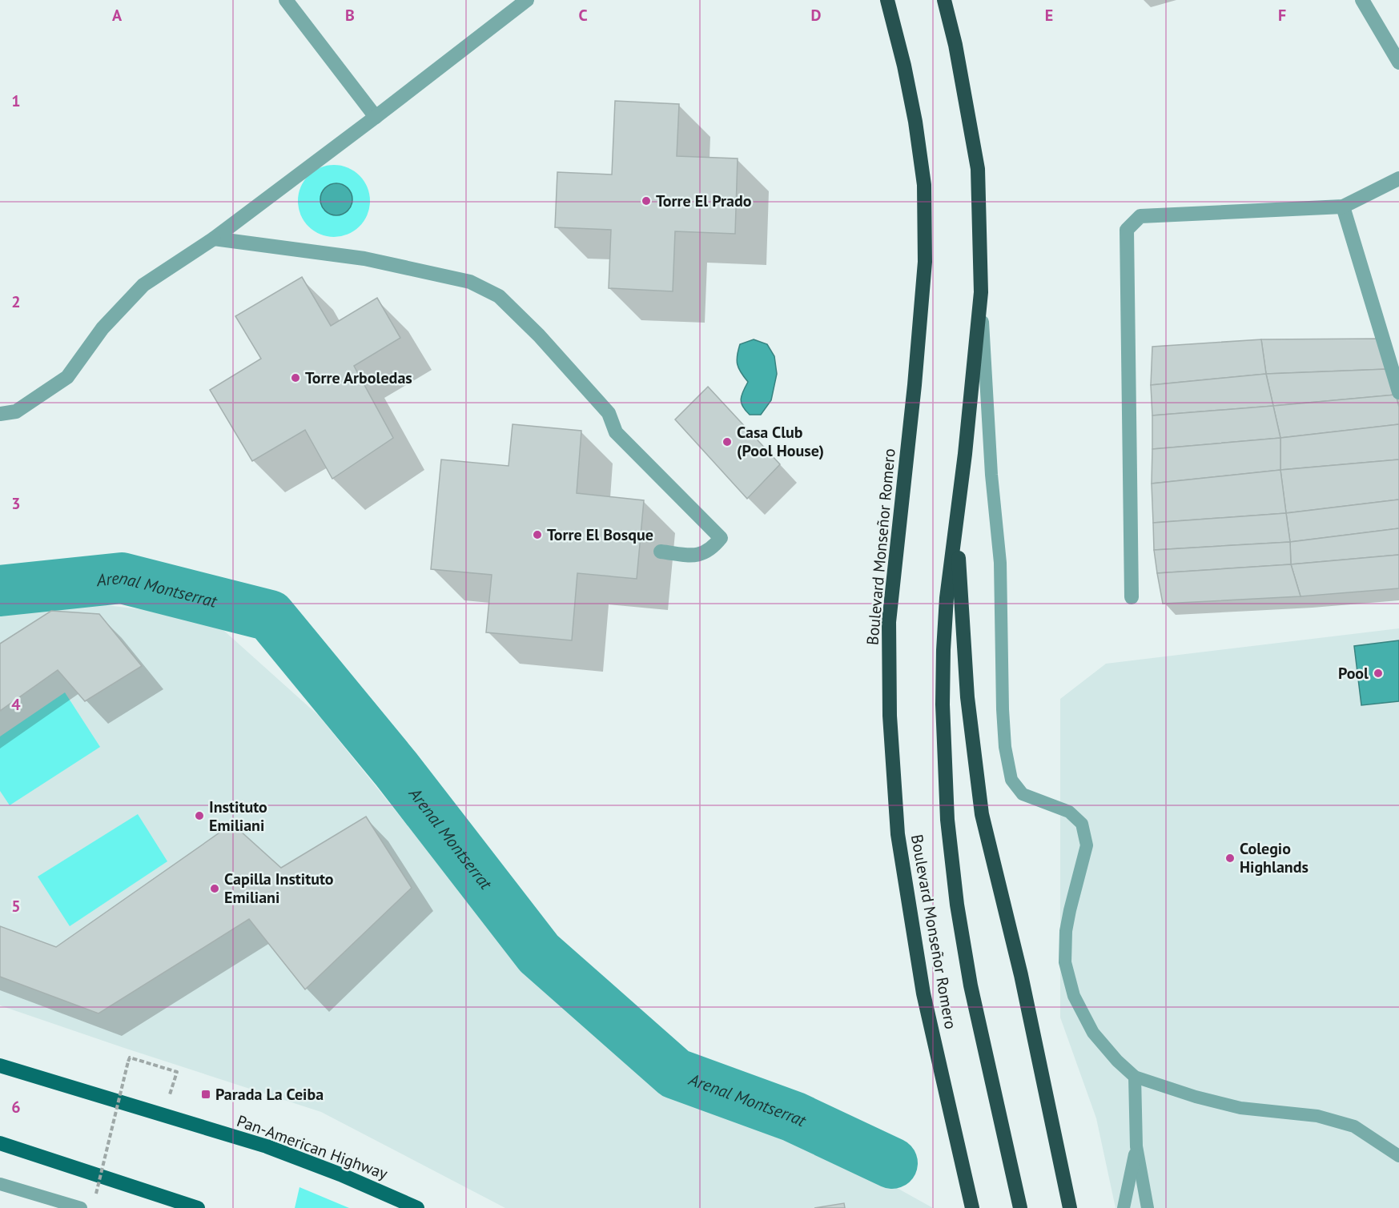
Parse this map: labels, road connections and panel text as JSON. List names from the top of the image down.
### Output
{
  "streets": {
    "highway": ["Boulevard Monseñor Romero"],
    "main road": ["Pan-American Highway"]
  },
  "water": ["Arenal Montserrat"],
  "places": {
    "other": [
      "Torre El Prado",
      "Torre Arboledas",
      "Casa Club (Pool House)",
      "Torre El Bosque",
      "Pool",
      "Instituto Emiliani",
      "Colegio Highlands",
      "Capilla Instituto Emiliani"
    ],
    "transit": ["Parada La Ceiba"]
  },
  "grid": {
    "columns": [
      "A",
      "B",
      "C",
      "D",
      "E",
      "F"
    ],
    "rows": [
      "1",
      "2",
      "3",
      "4",
      "5",
      "6"
    ]
  }
}
